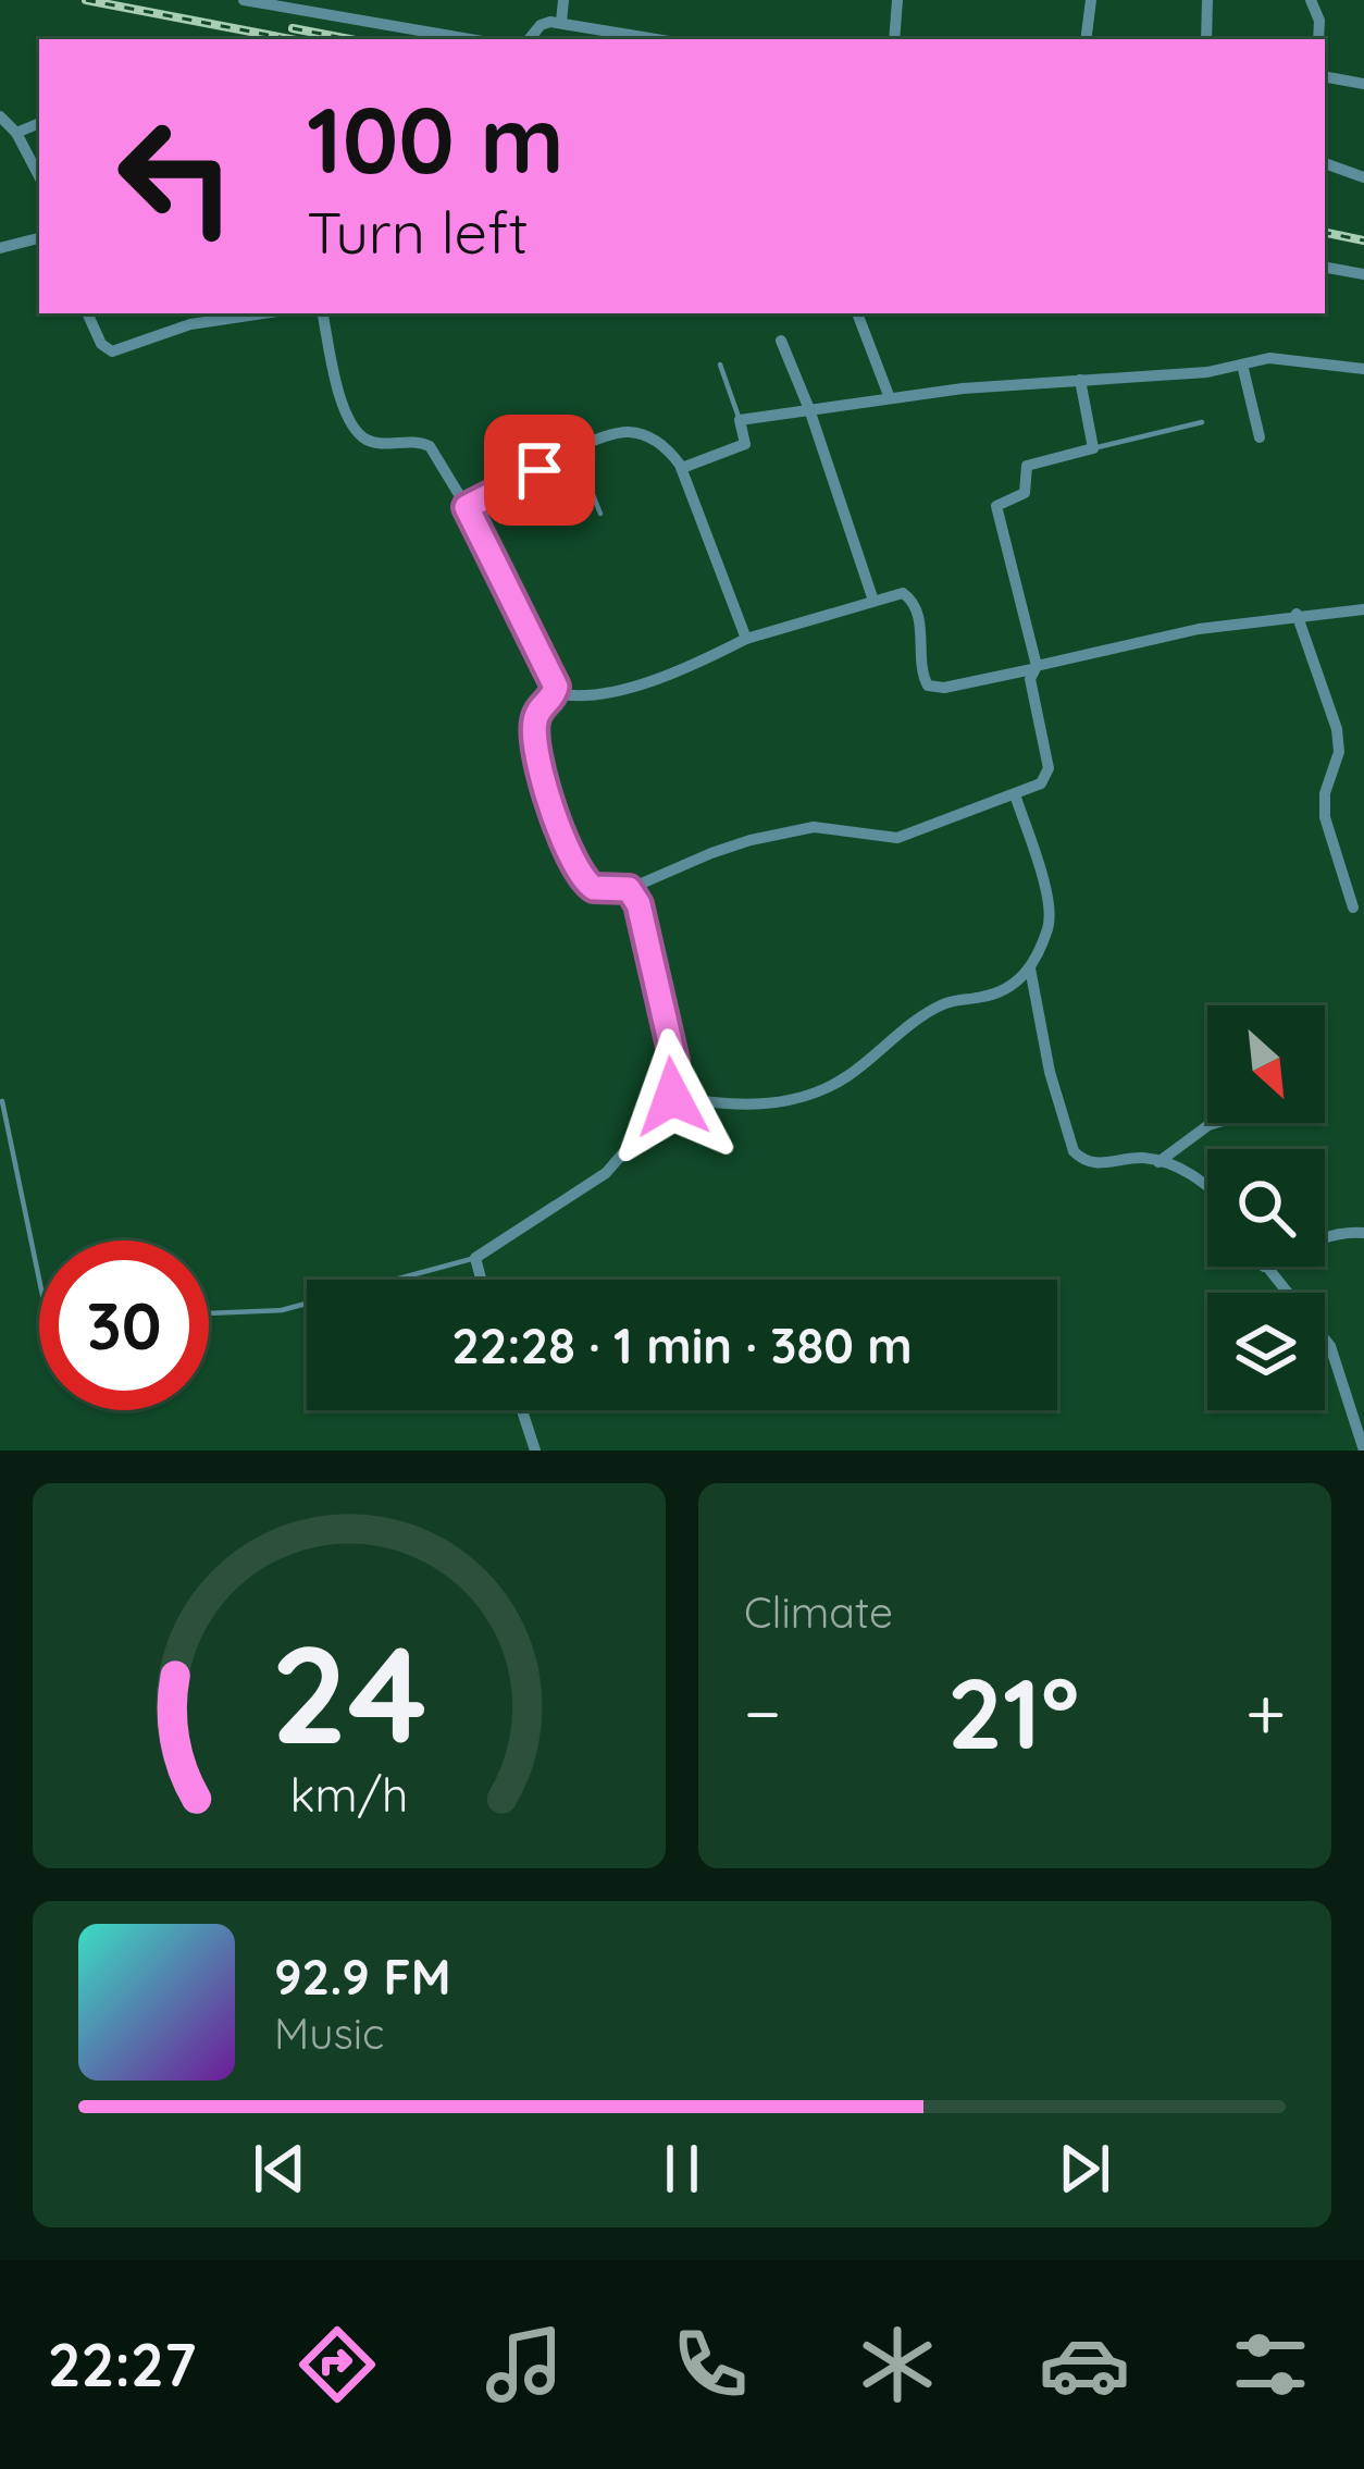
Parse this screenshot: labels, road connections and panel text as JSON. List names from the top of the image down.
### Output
{
  "north": "bottom right",
  "page": {
    "turn": ["100 m", "Turn left"],
    "limit": "30",
    "trip": "22:28 · 1 min · 380 m",
    "tile": "Climate",
    "heat": ["−", "21°", "+"],
    "song": ["92.9 FM", "Music"],
    "tabs": "22:27",
    "gauge": ["24", "km/h"]
  }
}
